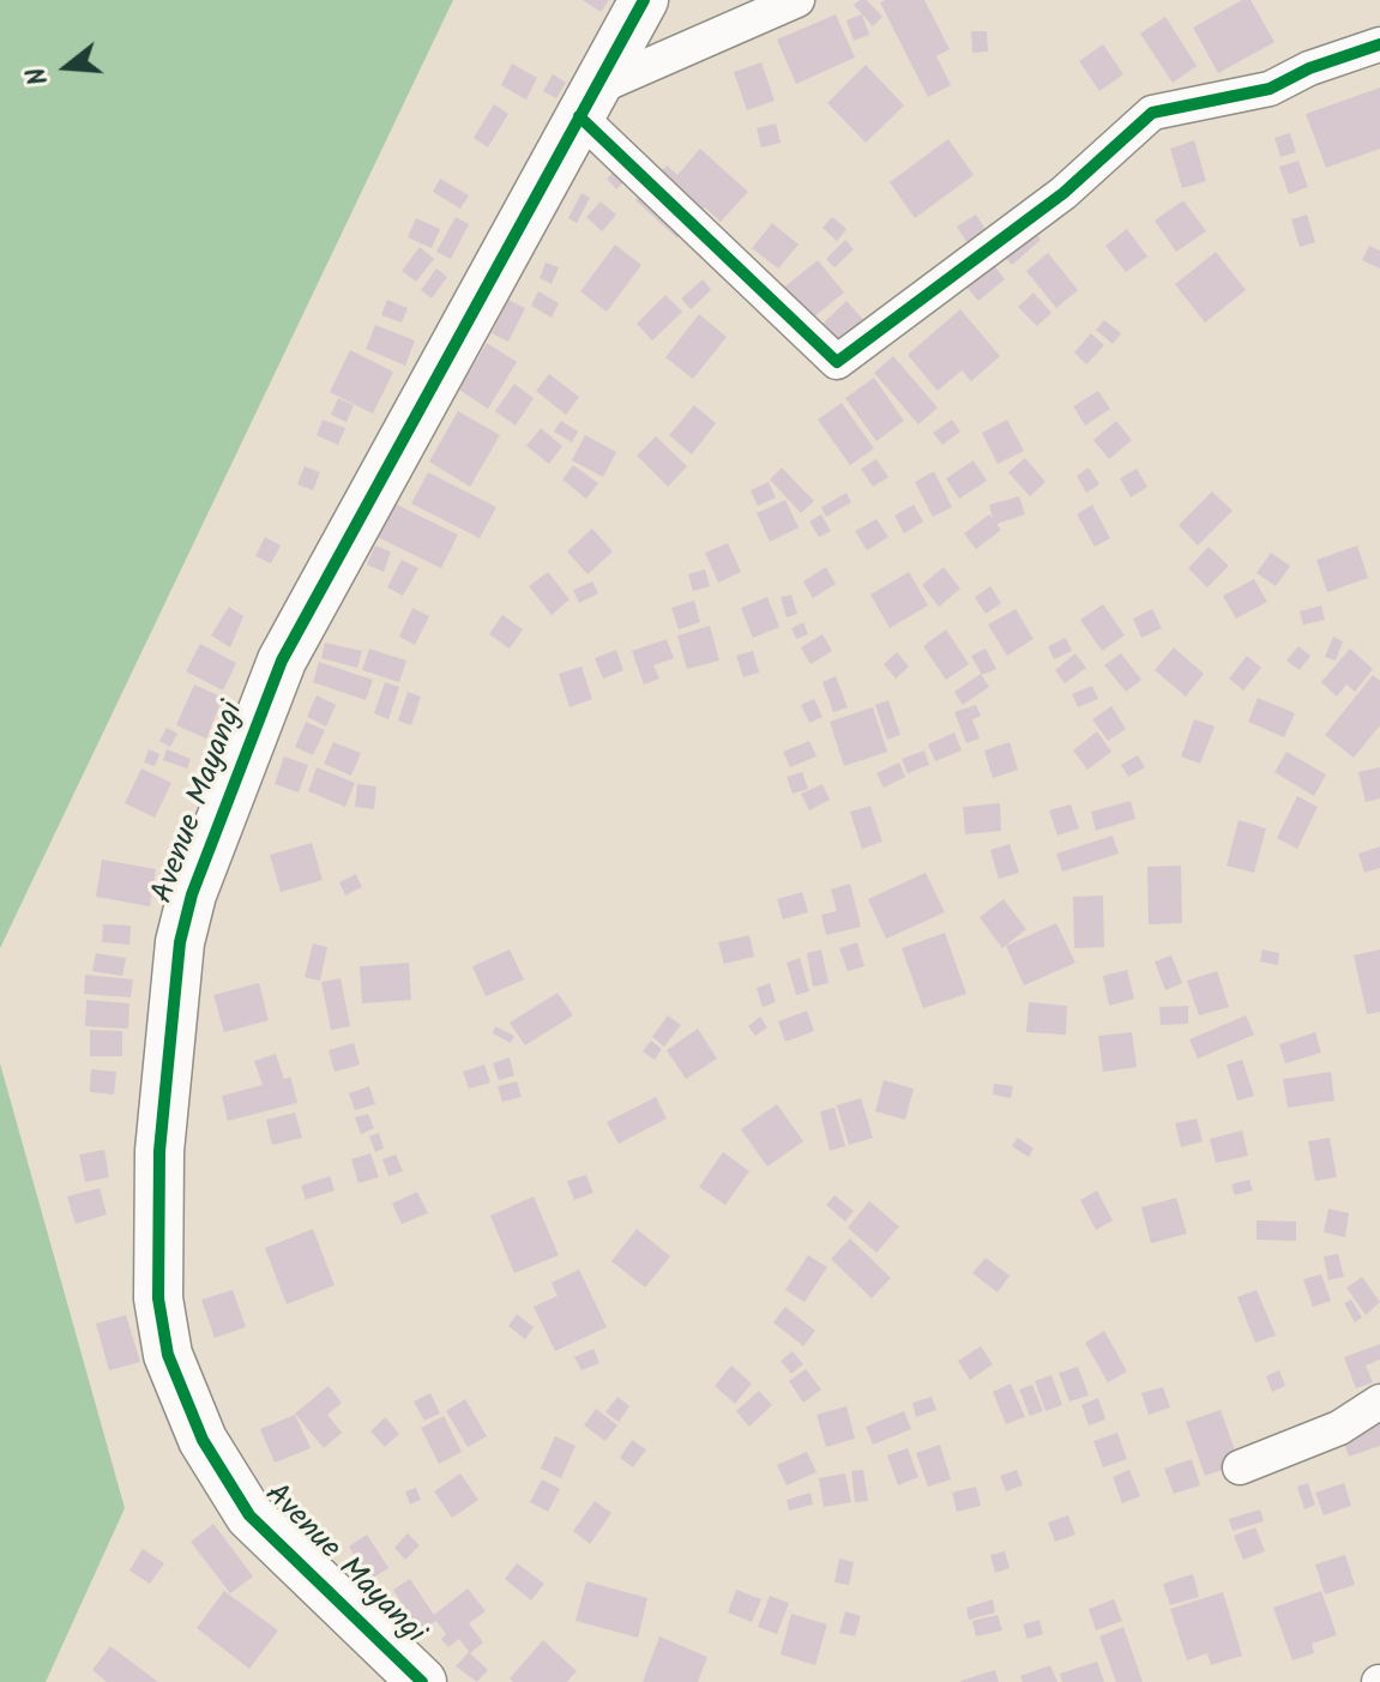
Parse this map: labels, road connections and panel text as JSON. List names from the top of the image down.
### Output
{
  "streets": {
    "street": ["Avenue Mayangi"]
  },
  "north": "left"
}
